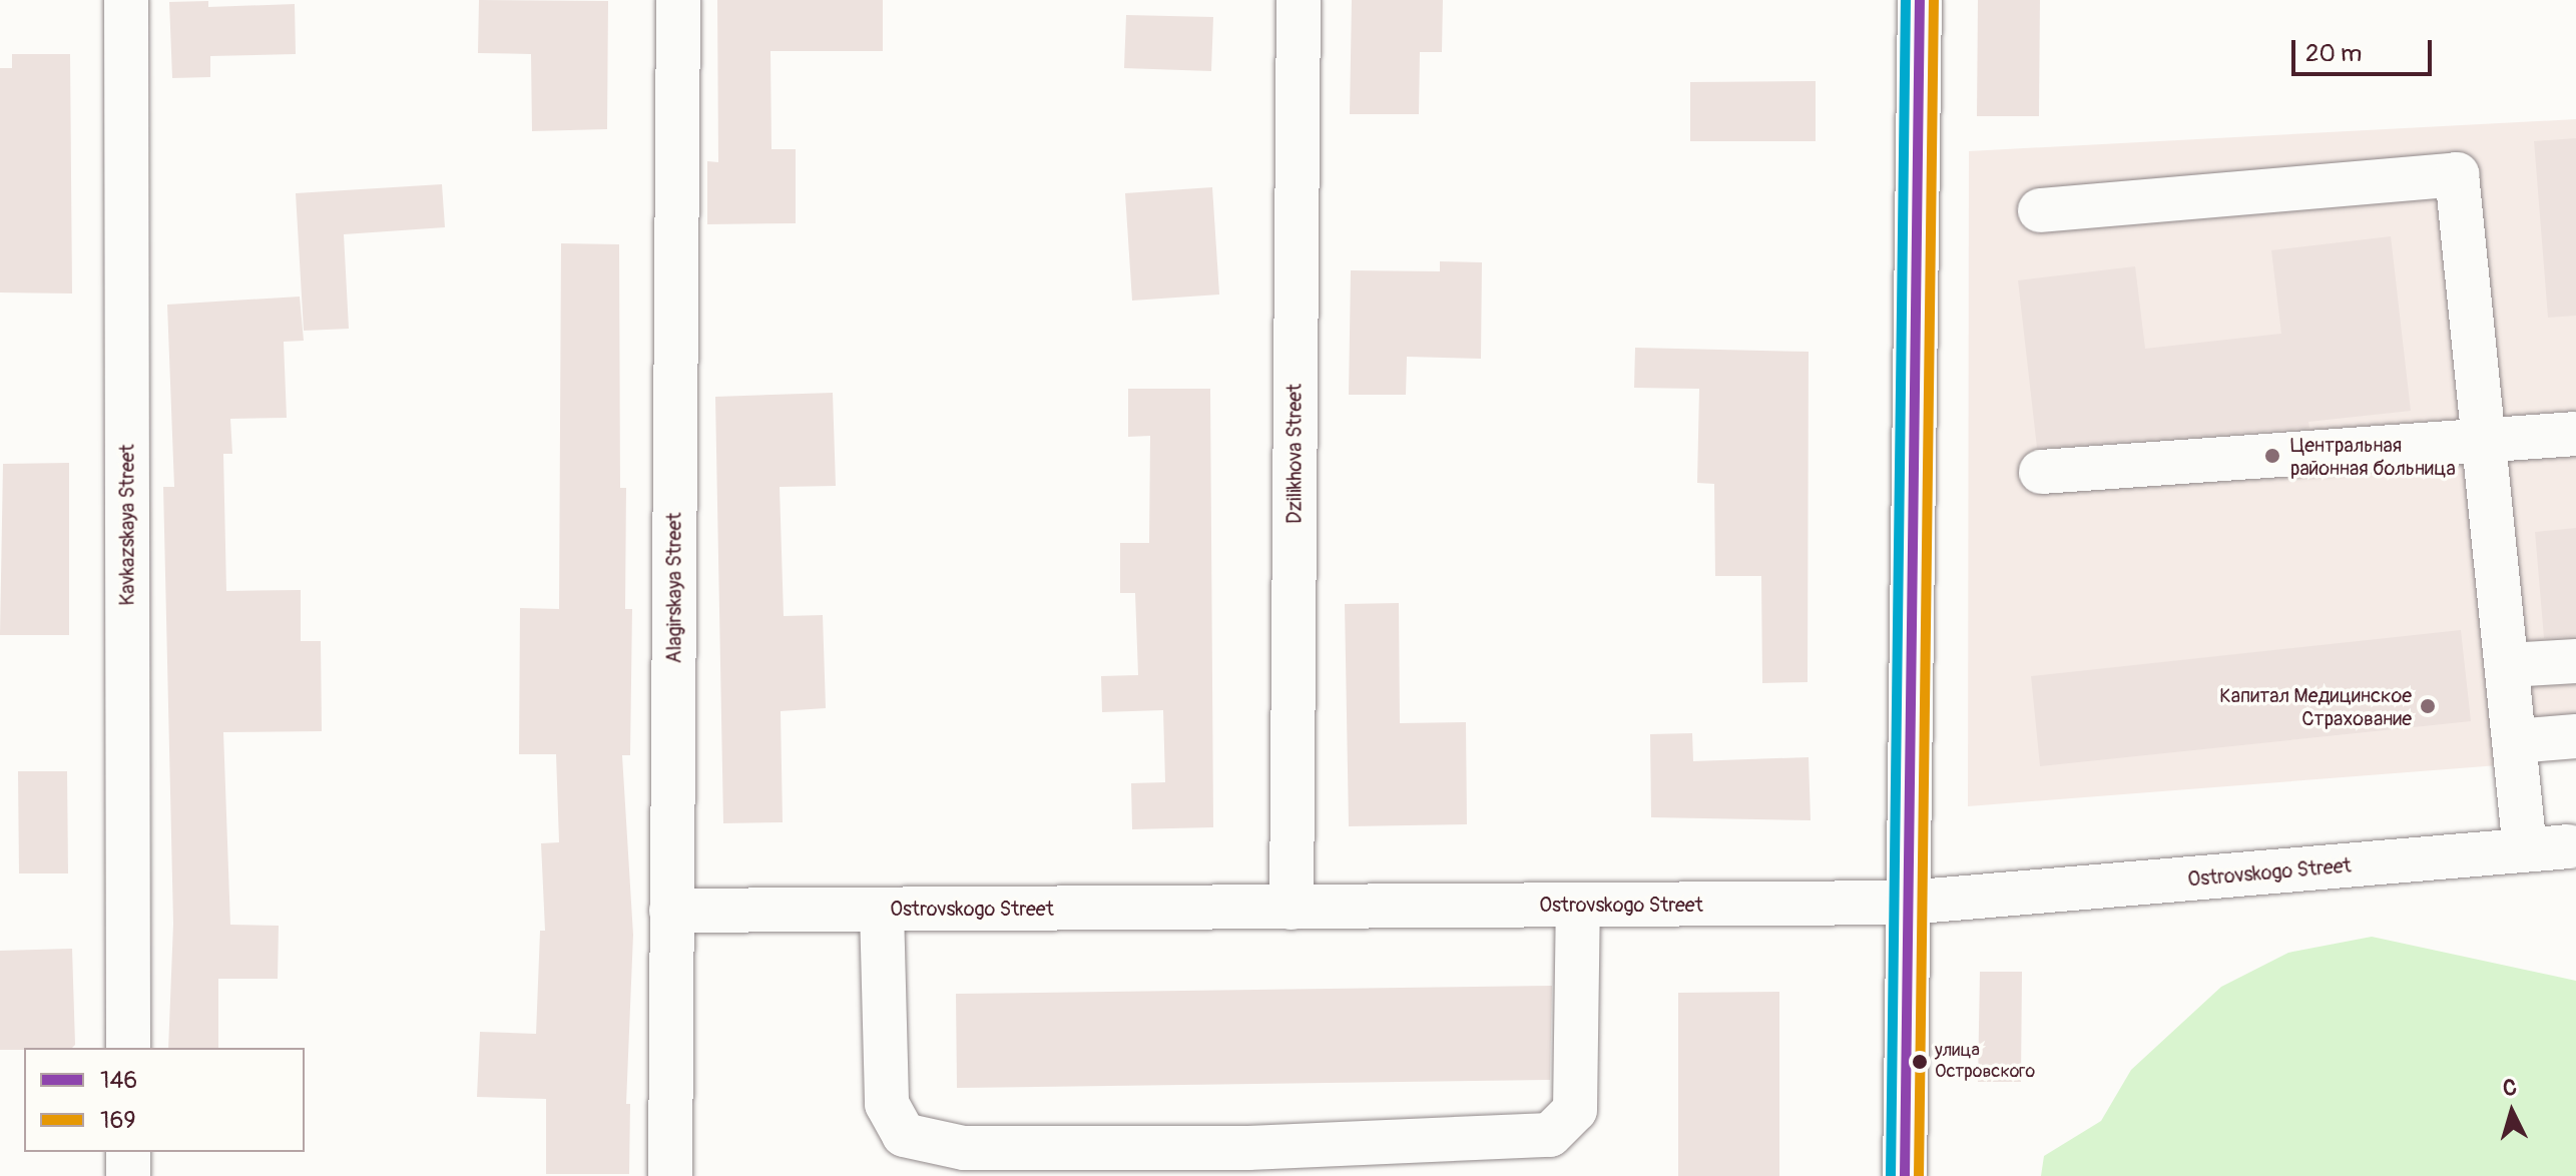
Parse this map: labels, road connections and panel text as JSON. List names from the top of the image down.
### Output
{
  "streets": {
    "street": [
      "Dzilikhova Street",
      "Kavkazskaya Street",
      "Alagirskaya Street",
      "Ostrovskogo Street"
    ]
  },
  "crossings": [
    ["Dzilikhova Street", "Ostrovskogo Street"],
    ["Alagirskaya Street", "Ostrovskogo Street"]
  ],
  "places": ["Центральная районная больница", "Капитал Медицинское Страхование", "улица Островского"],
  "lines": ["transit line 146", "transit line 169"],
  "legend": ["146", "169"],
  "scale_bar": "20 m",
  "north": "top"
}
